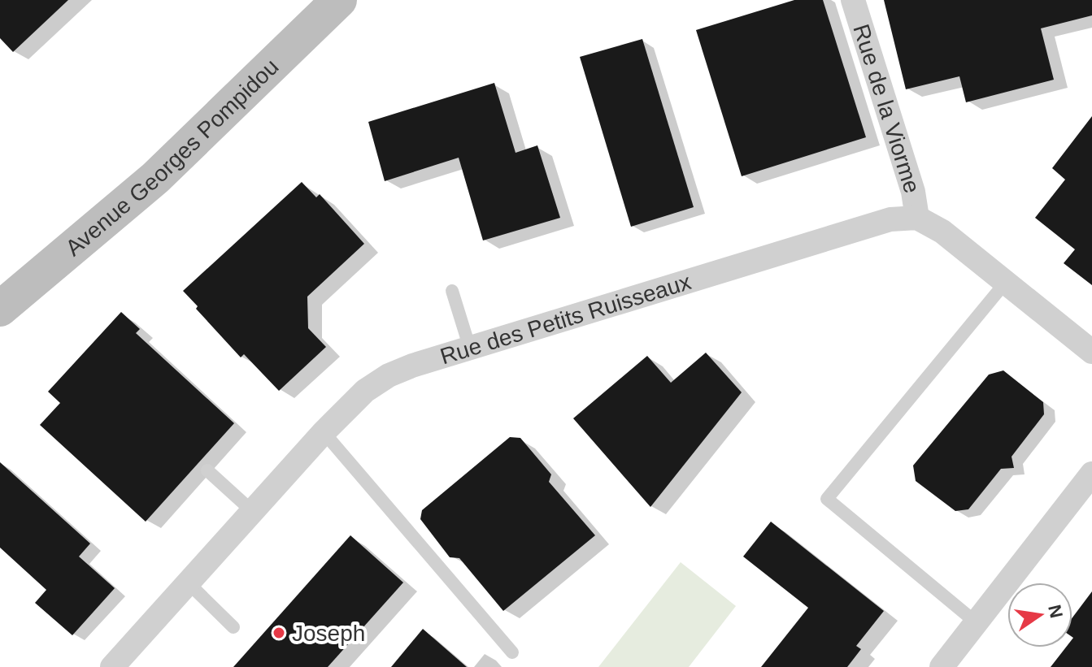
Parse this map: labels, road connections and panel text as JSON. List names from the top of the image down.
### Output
{
  "streets": {
    "main road": ["Avenue Georges Pompidou"],
    "street": ["Rue de la Viorme", "Rue des Petits Ruisseaux"]
  },
  "crossings": [
    ["Rue de la Viorme", "Rue des Petits Ruisseaux"]
  ],
  "places": ["Joseph"],
  "north": "right"
}
